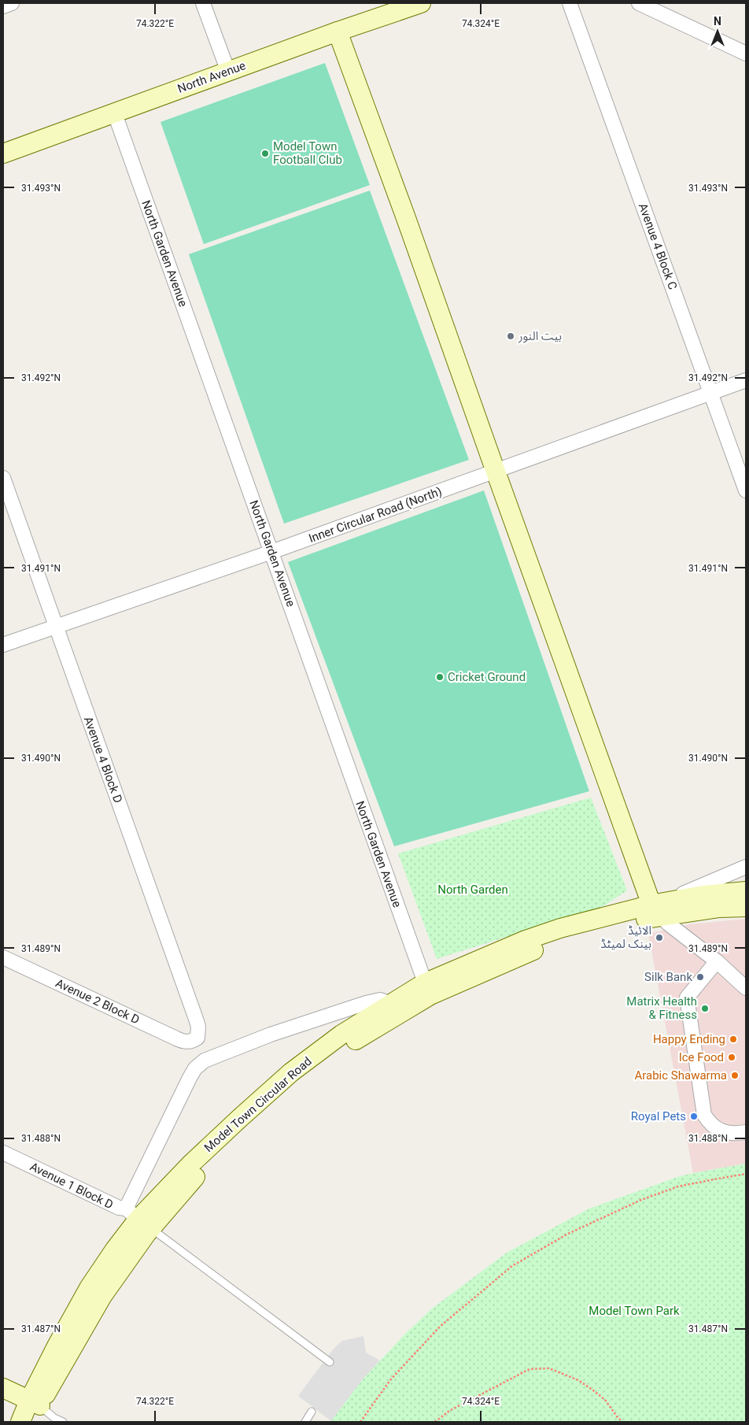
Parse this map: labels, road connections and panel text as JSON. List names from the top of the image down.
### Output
{
  "streets": {
    "street": [
      "North Avenue",
      "Avenue 4 Block C",
      "North Garden Avenue",
      "Inner Circular Road (North)",
      "Avenue 4 Block D",
      "Avenue 2 Block D",
      "Model Town Circular Road",
      "Avenue 1 Block D"
    ]
  },
  "crossings": [
    ["North Avenue", "North Garden Avenue"],
    ["Avenue 4 Block C", "Inner Circular Road (North)"],
    ["North Garden Avenue", "Inner Circular Road (North)"],
    ["North Garden Avenue", "Model Town Circular Road"],
    ["Inner Circular Road (North)", "Avenue 4 Block D"],
    ["Avenue 4 Block D", "Avenue 2 Block D"],
    ["Model Town Circular Road", "Avenue 1 Block D"]
  ],
  "parks": ["North Garden", "Model Town Park"],
  "places": [
    "Model Town Football Club",
    "بیت النور",
    "Cricket Ground",
    "الائیڈ بینک لمیٹڈ",
    "Silk Bank",
    "Matrix Health & Fitness",
    "Happy Ending",
    "Ice Food",
    "Arabic Shawarma",
    "Royal Pets"
  ],
  "north": "top",
  "coordinates": [
    "74.322°E",
    "74.324°E",
    "31.493°N",
    "31.492°N",
    "31.491°N",
    "31.490°N",
    "31.489°N",
    "31.488°N",
    "31.487°N"
  ]
}
